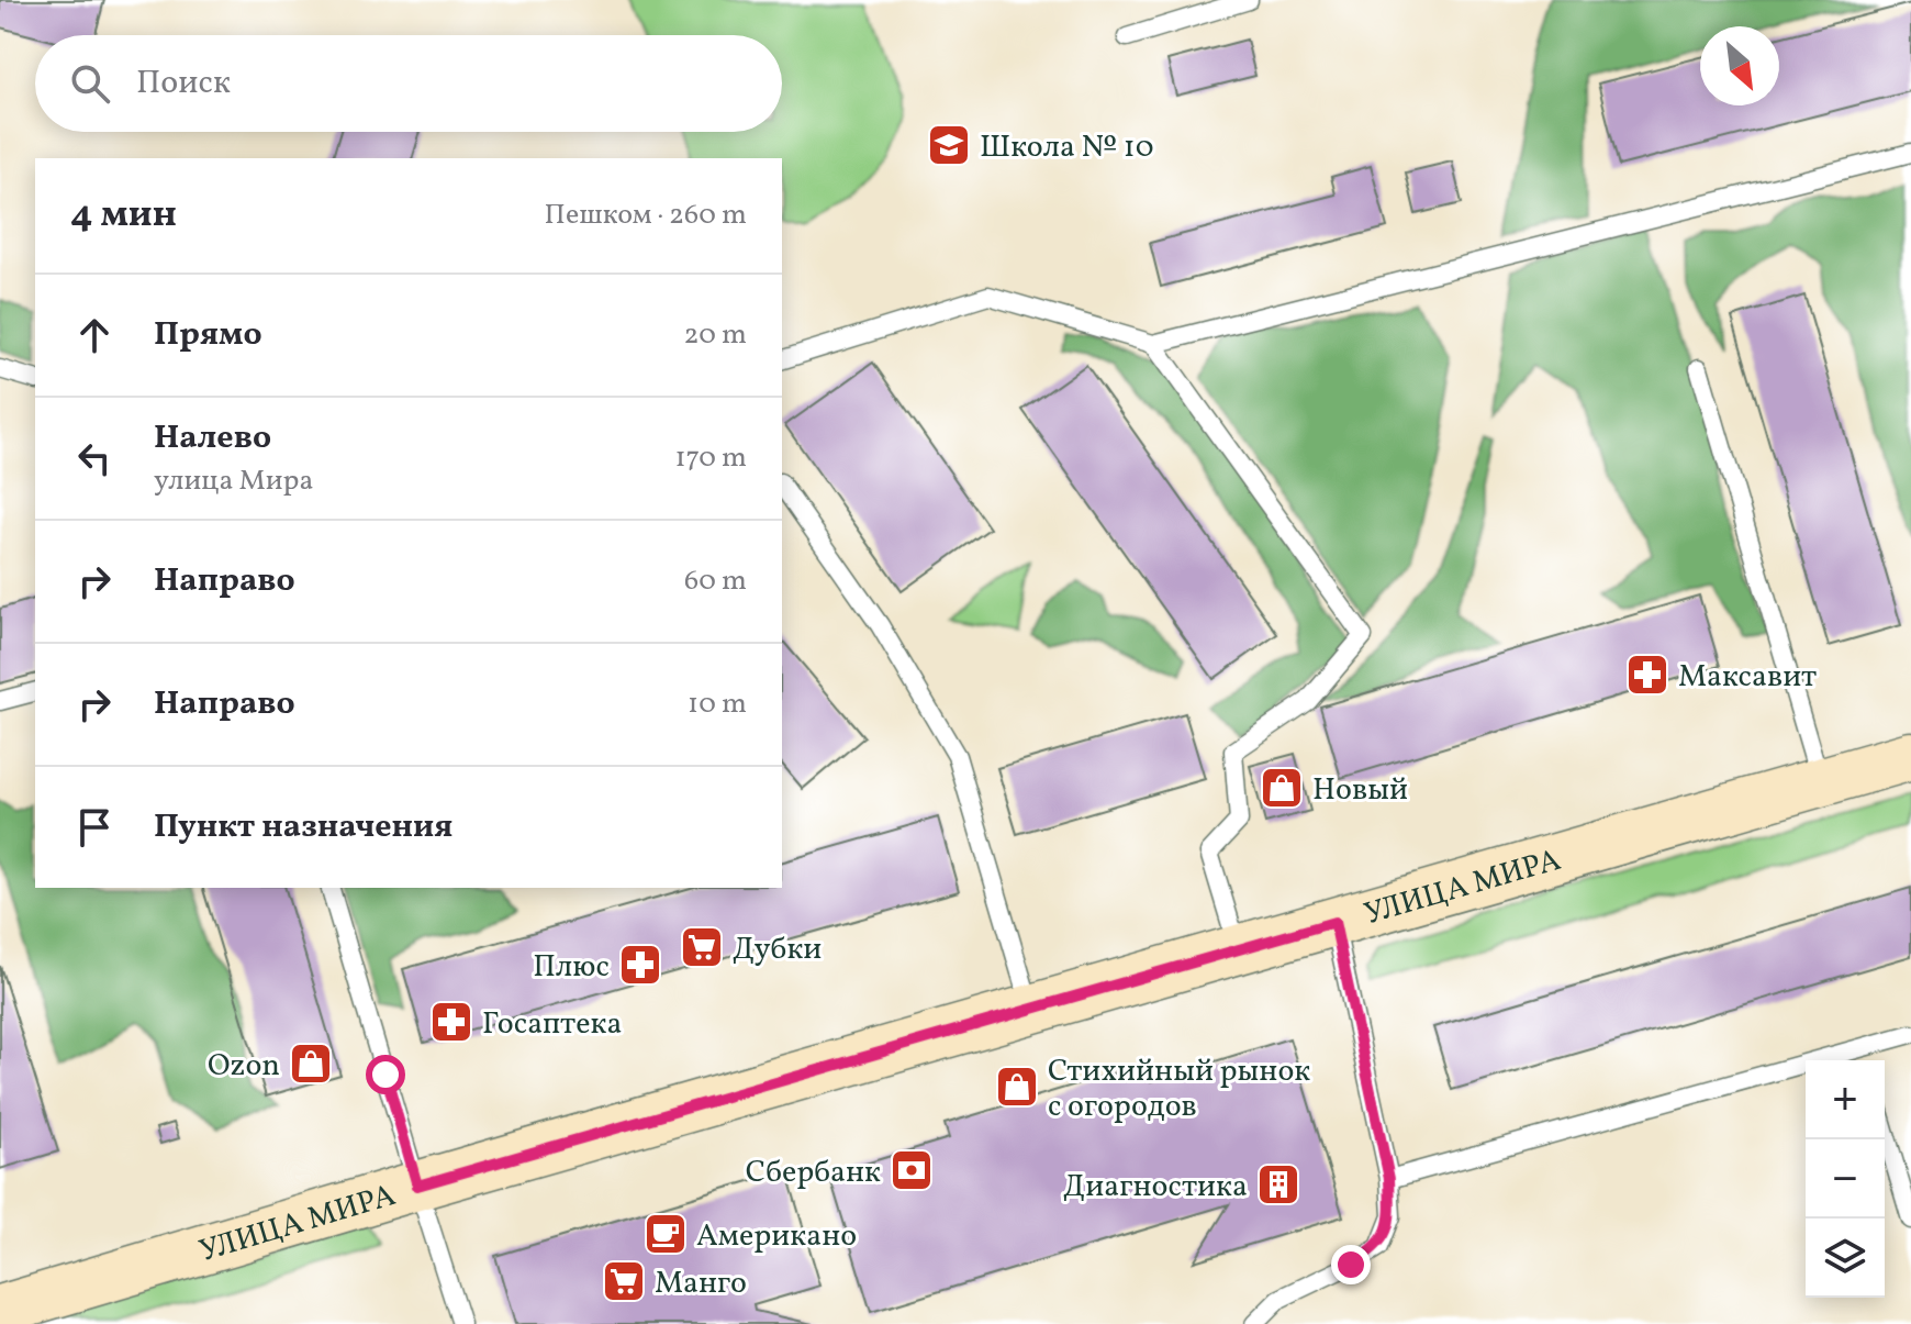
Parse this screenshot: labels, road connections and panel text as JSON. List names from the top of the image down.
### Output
{
  "streets": {
    "street": ["УЛИЦА МИРА"]
  },
  "places": {
    "school or university": ["Школа № 10"],
    "pharmacy": ["Максавит", "Плюс", "Госаптека"],
    "shop": ["Новый", "Ozon", "Стихийный рынок с огородов"],
    "supermarket": ["Дубки", "Манго"],
    "bank": ["Сбербанк"],
    "building": ["Диагностика"],
    "cafe": ["Американо"]
  },
  "north": "bottom right",
  "page": {
    "search": "Поиск",
    "heading": ["4 мин", "Пешком · 260 m"],
    "list": [
      ["Прямо", "20 m"],
      ["Налево", "улица Мира", "170 m"],
      ["Направо", "60 m"],
      ["Направо", "10 m"],
      "Пункт назначения"
    ],
    "map_buttons": ["+", "−"]
  }
}
